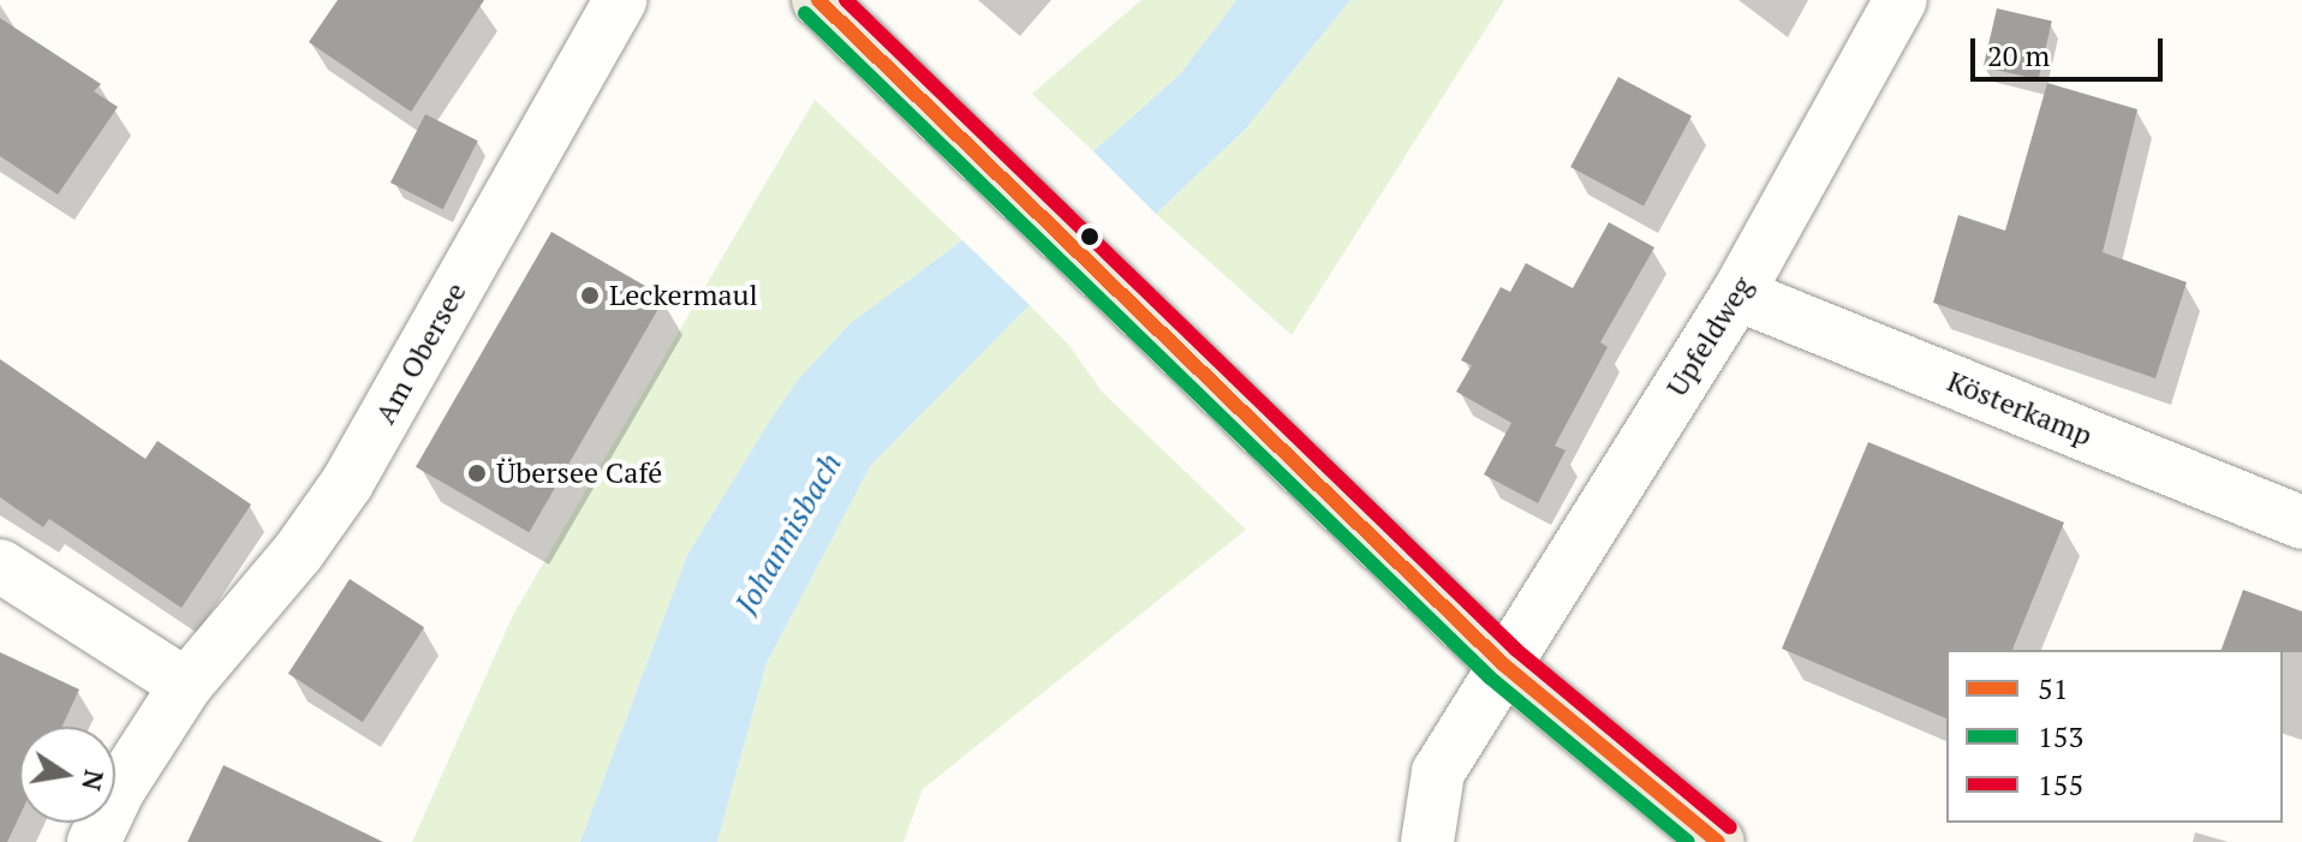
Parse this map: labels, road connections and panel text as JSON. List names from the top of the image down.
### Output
{
  "streets": {
    "street": ["Upfeldweg", "Am Obersee", "Kösterkamp"]
  },
  "crossings": [
    ["Upfeldweg", "Kösterkamp"]
  ],
  "water": ["Johannisbach"],
  "places": ["Leckermaul", "Übersee Café"],
  "lines": ["transit line 51", "transit line 155", "transit line 153"],
  "legend": ["51", "153", "155"],
  "scale_bar": "20 m",
  "north": "right"
}
